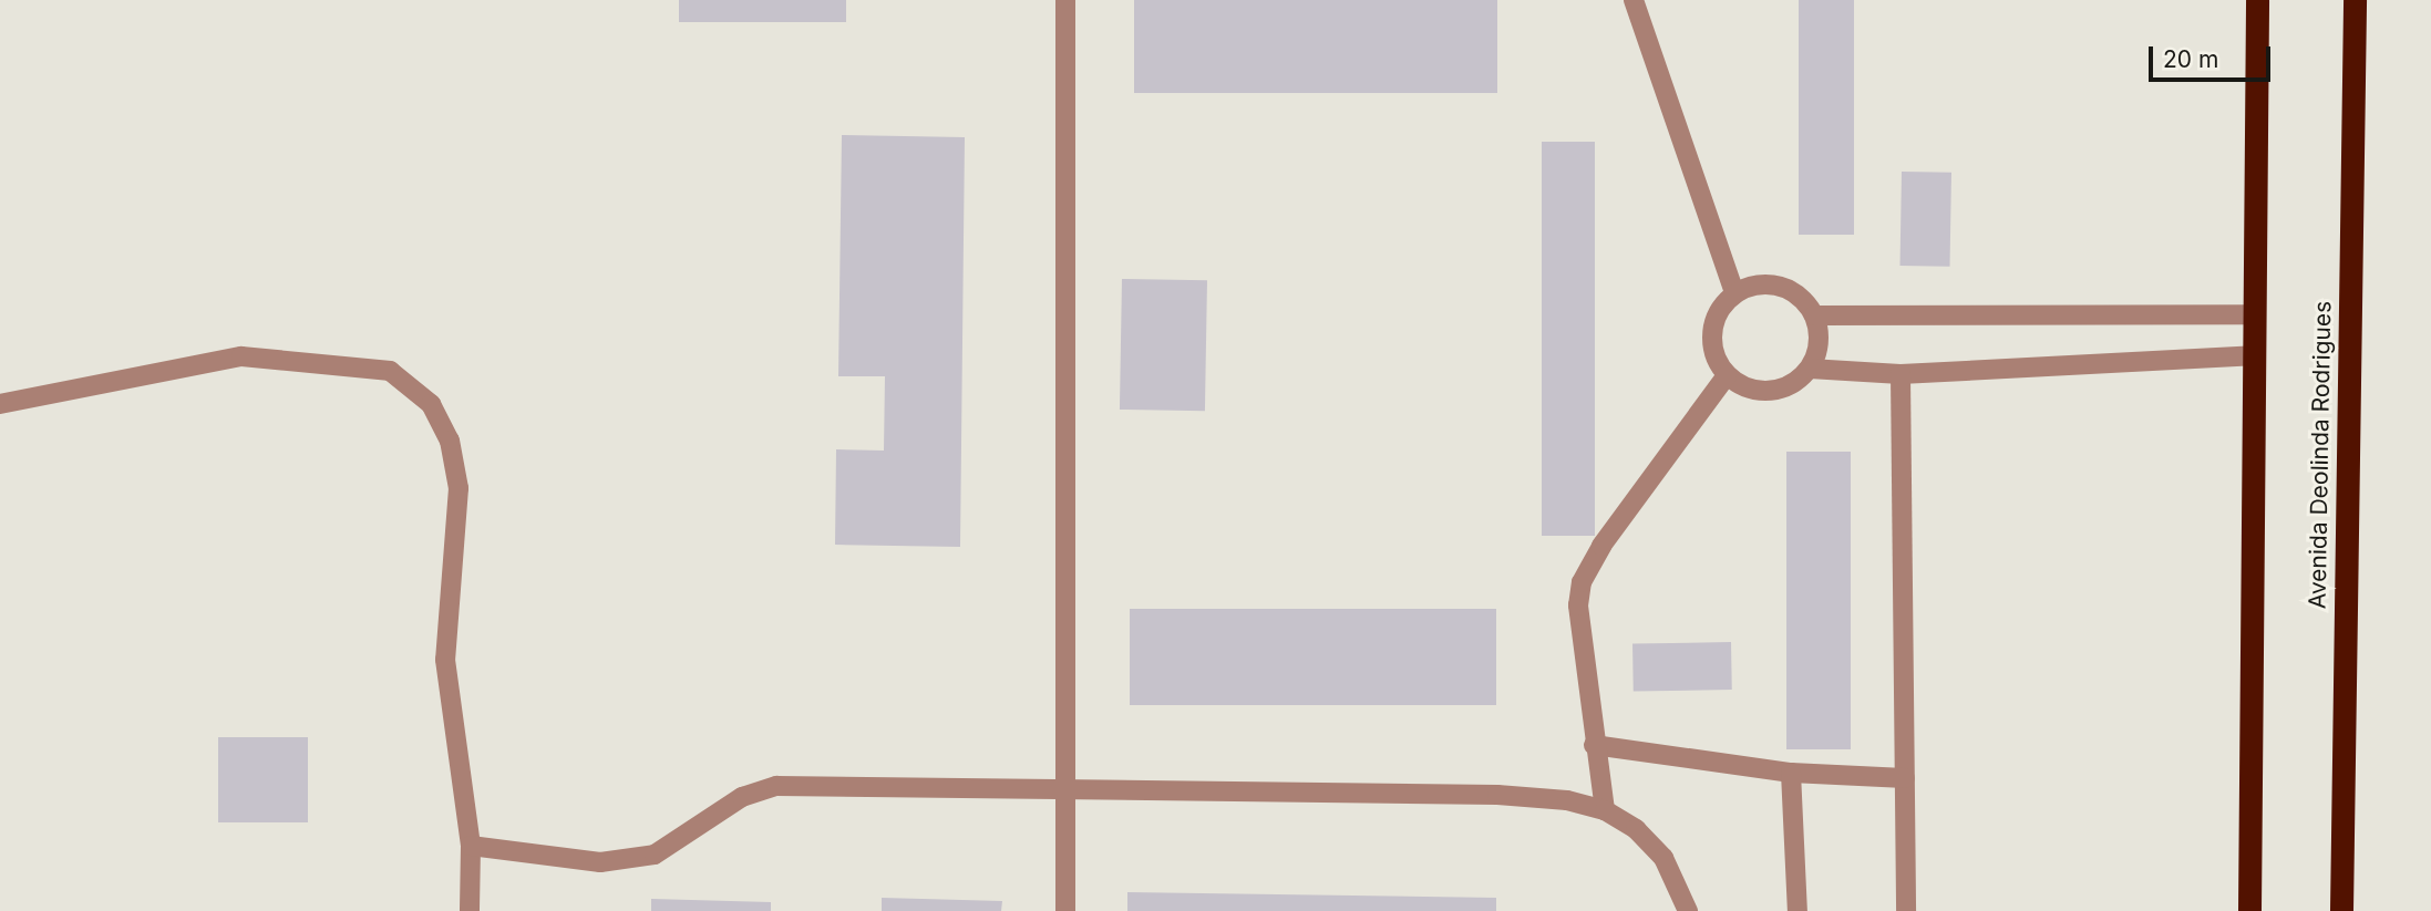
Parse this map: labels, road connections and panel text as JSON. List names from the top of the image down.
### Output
{
  "streets": {
    "highway": ["Avenida Deolinda Rodrigues"]
  },
  "scale_bar": "20 m"
}
